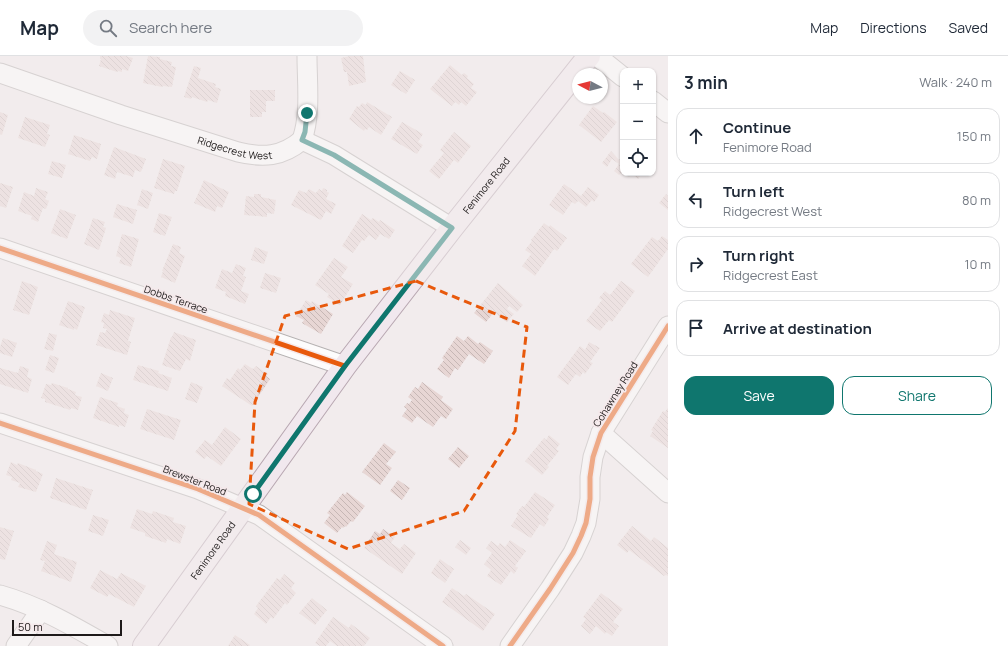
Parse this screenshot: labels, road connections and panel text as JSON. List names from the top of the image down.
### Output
{
  "streets": {
    "main road": ["Fenimore Road"],
    "street": [
      "Ridgecrest West",
      "Dobbs Terrace",
      "Cohawney Road",
      "Brewster Road"
    ]
  },
  "crossings": [
    ["Fenimore Road", "Dobbs Terrace"],
    ["Fenimore Road", "Brewster Road"]
  ],
  "scale_bar": "50 m",
  "north": "left",
  "page": {
    "header": "Map",
    "search": "Search here",
    "nav": ["Map", "Directions", "Saved"],
    "heading": ["3 min", "Walk · 240 m"],
    "map_buttons": ["+", "−"],
    "list": [
      ["Continue", "Fenimore Road", "150 m"],
      ["Turn left", "Ridgecrest West", "80 m"],
      ["Turn right", "Ridgecrest East", "10 m"],
      "Arrive at destination"
    ],
    "buttons": ["Save", "Share"],
    "scale": "50 m"
  }
}
